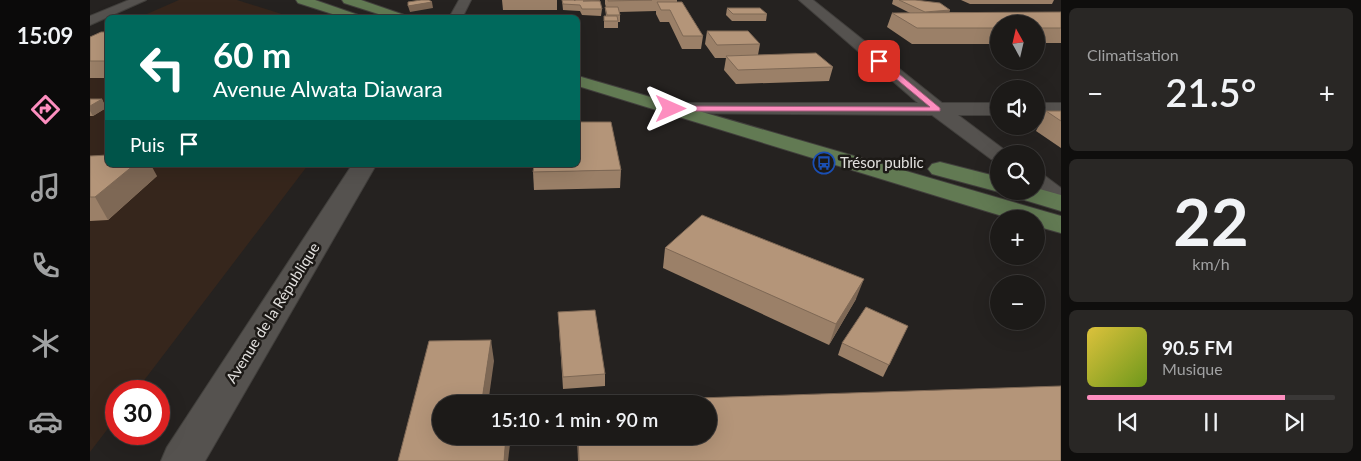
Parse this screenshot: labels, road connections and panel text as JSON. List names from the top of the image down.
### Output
{
  "streets": {
    "street": ["Avenue de la République"]
  },
  "places": {
    "bus stop": ["Trésor public"]
  },
  "north": "top",
  "page": {
    "tabs": "15:09",
    "tile": [
      "Climatisation",
      ["22", "km/h"]
    ],
    "map_buttons": ["+", "−"],
    "turn": ["60 m", "Avenue Alwata Diawara"],
    "heat": ["−", "21.5°", "+"],
    "then": "Puis",
    "song": ["90.5 FM", "Musique"],
    "limit": "30",
    "trip": "15:10 · 1 min · 90 m"
  }
}
